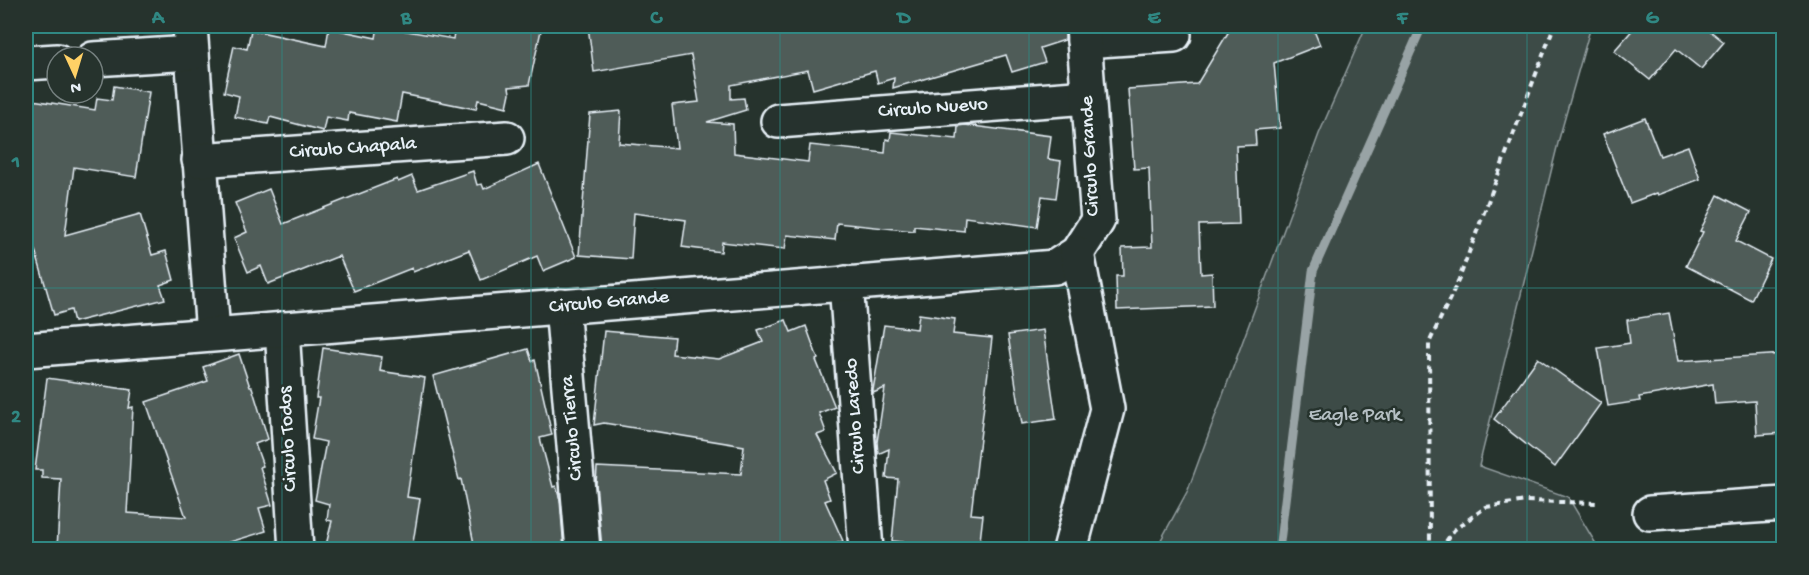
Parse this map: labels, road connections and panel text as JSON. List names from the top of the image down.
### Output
{
  "streets": {
    "street": [
      "Circulo Nuevo",
      "Circulo Chapala",
      "Circulo Grande",
      "Circulo Laredo",
      "Circulo Tierra",
      "Circulo Todos"
    ]
  },
  "crossings": [
    ["Circulo Nuevo", "Circulo Grande"],
    ["Circulo Grande", "Circulo Laredo"],
    ["Circulo Grande", "Circulo Tierra"],
    ["Circulo Grande", "Circulo Todos"]
  ],
  "parks": ["Eagle Park"],
  "north": "bottom",
  "grid": {
    "columns": [
      "A",
      "B",
      "C",
      "D",
      "E",
      "F",
      "G"
    ],
    "rows": ["1", "2"]
  }
}
